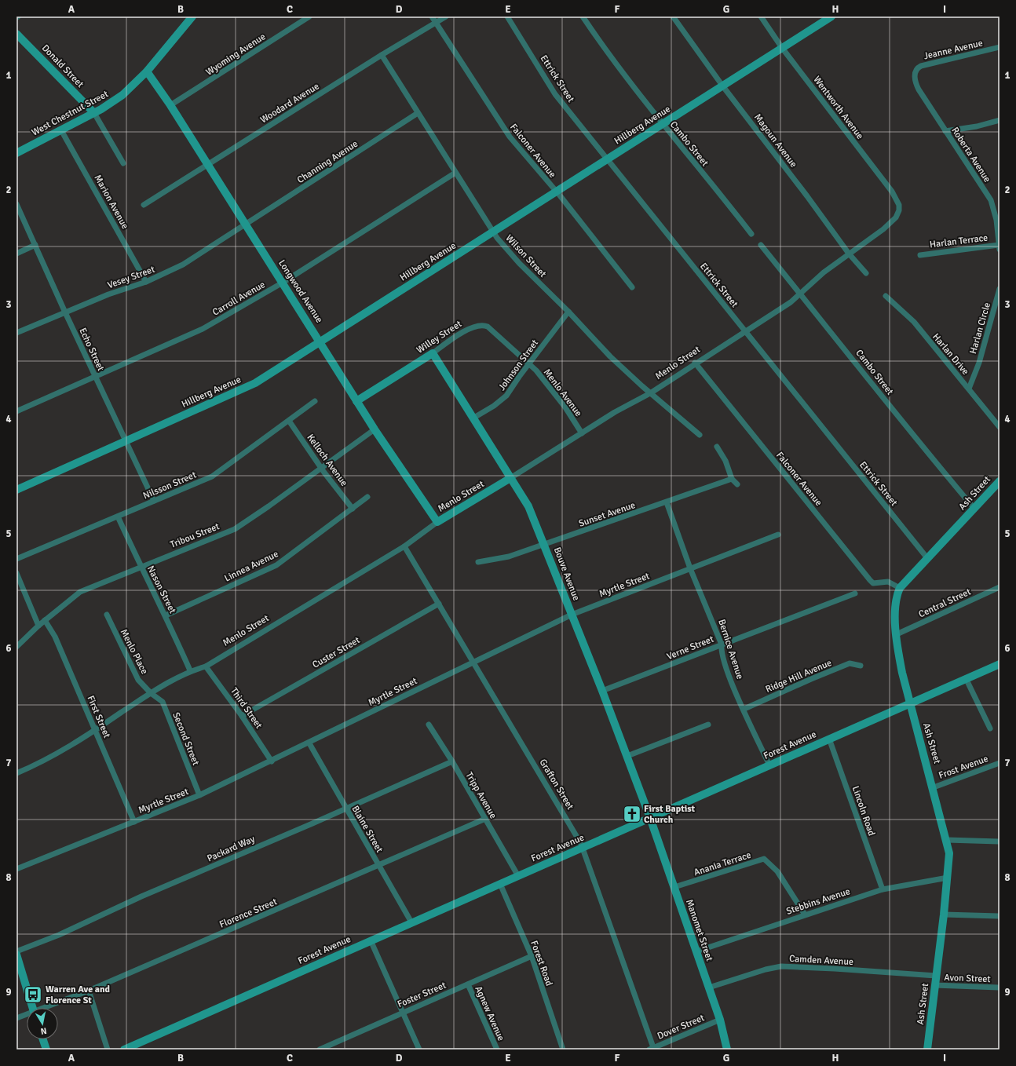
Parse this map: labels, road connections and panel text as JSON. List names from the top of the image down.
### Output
{
  "streets": {
    "street": [
      "Jeanne Avenue",
      "Wyoming Avenue",
      "Donald Street",
      "Ettrick Street",
      "Woodard Avenue",
      "Wentworth Avenue",
      "West Chestnut Street",
      "Hillberg Avenue",
      "Magoun Avenue",
      "Cambo Street",
      "Falconer Avenue",
      "Roberta Avenue",
      "Channing Avenue",
      "Marion Avenue",
      "Harlan Terrace",
      "Wilson Street",
      "Vesey Street",
      "Longwood Avenue",
      "Carroll Avenue",
      "Harlan Circle",
      "Willey Street",
      "Echo Street",
      "Harlan Drive",
      "Menlo Street",
      "Johnson Street",
      "Menlo Avenue",
      "Kelloch Avenue",
      "Nilsson Street",
      "Ash Street",
      "Sunset Avenue",
      "Tribou Street",
      "Linnea Avenue",
      "Bouve Avenue",
      "Myrtle Street",
      "Nason Street",
      "Central Street",
      "Verne Street",
      "Bernice Avenue",
      "Menlo Place",
      "Custer Street",
      "Ridge Hill Avenue",
      "Third Street",
      "First Street",
      "Second Street",
      "Forest Avenue",
      "Frost Avenue",
      "Grafton Street",
      "Tripp Avenue",
      "Lincoln Road",
      "Blaine Street",
      "Packard Way",
      "Anania Terrace",
      "Stebbins Avenue",
      "Florence Street",
      "Manomet Street",
      "Camden Avenue",
      "Forest Road",
      "Avon Street",
      "Foster Street",
      "Agnew Avenue",
      "Dover Street"
    ]
  },
  "crossings": [
    ["Jeanne Avenue", "Roberta Avenue"],
    ["Wyoming Avenue", "Longwood Avenue"],
    ["Donald Street", "West Chestnut Street"],
    ["Ettrick Street", "Hillberg Avenue"],
    ["Ettrick Street", "Menlo Street"],
    ["Ettrick Street", "Ash Street"],
    ["Woodard Avenue", "Falconer Avenue"],
    ["Woodard Avenue", "Wilson Street"],
    ["Woodard Avenue", "Longwood Avenue"],
    ["Wentworth Avenue", "Hillberg Avenue"],
    ["Wentworth Avenue", "Menlo Street"],
    ["West Chestnut Street", "Marion Avenue"],
    ["West Chestnut Street", "Longwood Avenue"],
    ["Hillberg Avenue", "Magoun Avenue"],
    ["Hillberg Avenue", "Cambo Street"],
    ["Hillberg Avenue", "Falconer Avenue"],
    ["Hillberg Avenue", "Wilson Street"],
    ["Hillberg Avenue", "Longwood Avenue"],
    ["Hillberg Avenue", "Echo Street"],
    ["Magoun Avenue", "Menlo Street"],
    ["Cambo Street", "Menlo Street"],
    ["Cambo Street", "Ash Street"],
    ["Falconer Avenue", "Menlo Street"],
    ["Falconer Avenue", "Ash Street"],
    ["Roberta Avenue", "Harlan Terrace"],
    ["Channing Avenue", "Wilson Street"],
    ["Channing Avenue", "Vesey Street"],
    ["Channing Avenue", "Longwood Avenue"],
    ["Marion Avenue", "Vesey Street"],
    ["Wilson Street", "Carroll Avenue"],
    ["Wilson Street", "Menlo Street"],
    ["Wilson Street", "Johnson Street"],
    ["Vesey Street", "Longwood Avenue"],
    ["Vesey Street", "Echo Street"],
    ["Longwood Avenue", "Carroll Avenue"],
    ["Longwood Avenue", "Willey Street"],
    ["Longwood Avenue", "Menlo Street"],
    ["Longwood Avenue", "Tribou Street"],
    ["Carroll Avenue", "Echo Street"],
    ["Harlan Circle", "Harlan Drive"],
    ["Willey Street", "Johnson Street"],
    ["Willey Street", "Menlo Avenue"],
    ["Willey Street", "Bouve Avenue"],
    ["Echo Street", "Nilsson Street"],
    ["Menlo Street", "Menlo Avenue"],
    ["Menlo Street", "Bouve Avenue"],
    ["Menlo Street", "Nason Street"],
    ["Menlo Street", "Menlo Place"],
    ["Menlo Street", "Third Street"],
    ["Menlo Street", "First Street"],
    ["Menlo Street", "Second Street"],
    ["Menlo Street", "Grafton Street"],
    ["Johnson Street", "Menlo Avenue"],
    ["Johnson Street", "Bouve Avenue"],
    ["Kelloch Avenue", "Nilsson Street"],
    ["Kelloch Avenue", "Tribou Street"],
    ["Kelloch Avenue", "Linnea Avenue"],
    ["Nilsson Street", "Nason Street"],
    ["Ash Street", "Central Street"],
    ["Ash Street", "Forest Avenue"],
    ["Ash Street", "Frost Avenue"],
    ["Ash Street", "Stebbins Avenue"],
    ["Ash Street", "Camden Avenue"],
    ["Ash Street", "Avon Street"],
    ["Sunset Avenue", "Bouve Avenue"],
    ["Sunset Avenue", "Bernice Avenue"],
    ["Tribou Street", "Nason Street"],
    ["Tribou Street", "First Street"],
    ["Linnea Avenue", "Nason Street"],
    ["Bouve Avenue", "Myrtle Street"],
    ["Bouve Avenue", "Verne Street"],
    ["Bouve Avenue", "Forest Avenue"],
    ["Bouve Avenue", "Manomet Street"],
    ["Myrtle Street", "Bernice Avenue"],
    ["Myrtle Street", "Third Street"],
    ["Myrtle Street", "First Street"],
    ["Myrtle Street", "Second Street"],
    ["Myrtle Street", "Grafton Street"],
    ["Myrtle Street", "Blaine Street"],
    ["Verne Street", "Bernice Avenue"],
    ["Bernice Avenue", "Ridge Hill Avenue"],
    ["Bernice Avenue", "Forest Avenue"],
    ["Menlo Place", "Second Street"],
    ["Custer Street", "Third Street"],
    ["Custer Street", "Grafton Street"],
    ["Forest Avenue", "Grafton Street"],
    ["Forest Avenue", "Tripp Avenue"],
    ["Forest Avenue", "Lincoln Road"],
    ["Forest Avenue", "Blaine Street"],
    ["Forest Avenue", "Manomet Street"],
    ["Forest Avenue", "Forest Road"],
    ["Grafton Street", "Dover Street"],
    ["Tripp Avenue", "Packard Way"],
    ["Tripp Avenue", "Florence Street"],
    ["Lincoln Road", "Stebbins Avenue"],
    ["Blaine Street", "Packard Way"],
    ["Blaine Street", "Florence Street"],
    ["Anania Terrace", "Stebbins Avenue"],
    ["Anania Terrace", "Manomet Street"],
    ["Stebbins Avenue", "Manomet Street"],
    ["Manomet Street", "Camden Avenue"],
    ["Manomet Street", "Dover Street"],
    ["Forest Road", "Foster Street"],
    ["Foster Street", "Agnew Avenue"]
  ],
  "places": {
    "church": ["First Baptist Church"],
    "bus stop": ["Warren Ave and Florence St"]
  },
  "north": "bottom",
  "grid": {
    "columns": [
      "A",
      "B",
      "C",
      "D",
      "E",
      "F",
      "G",
      "H",
      "I"
    ],
    "rows": [
      "1",
      "2",
      "3",
      "4",
      "5",
      "6",
      "7",
      "8",
      "9"
    ]
  }
}
